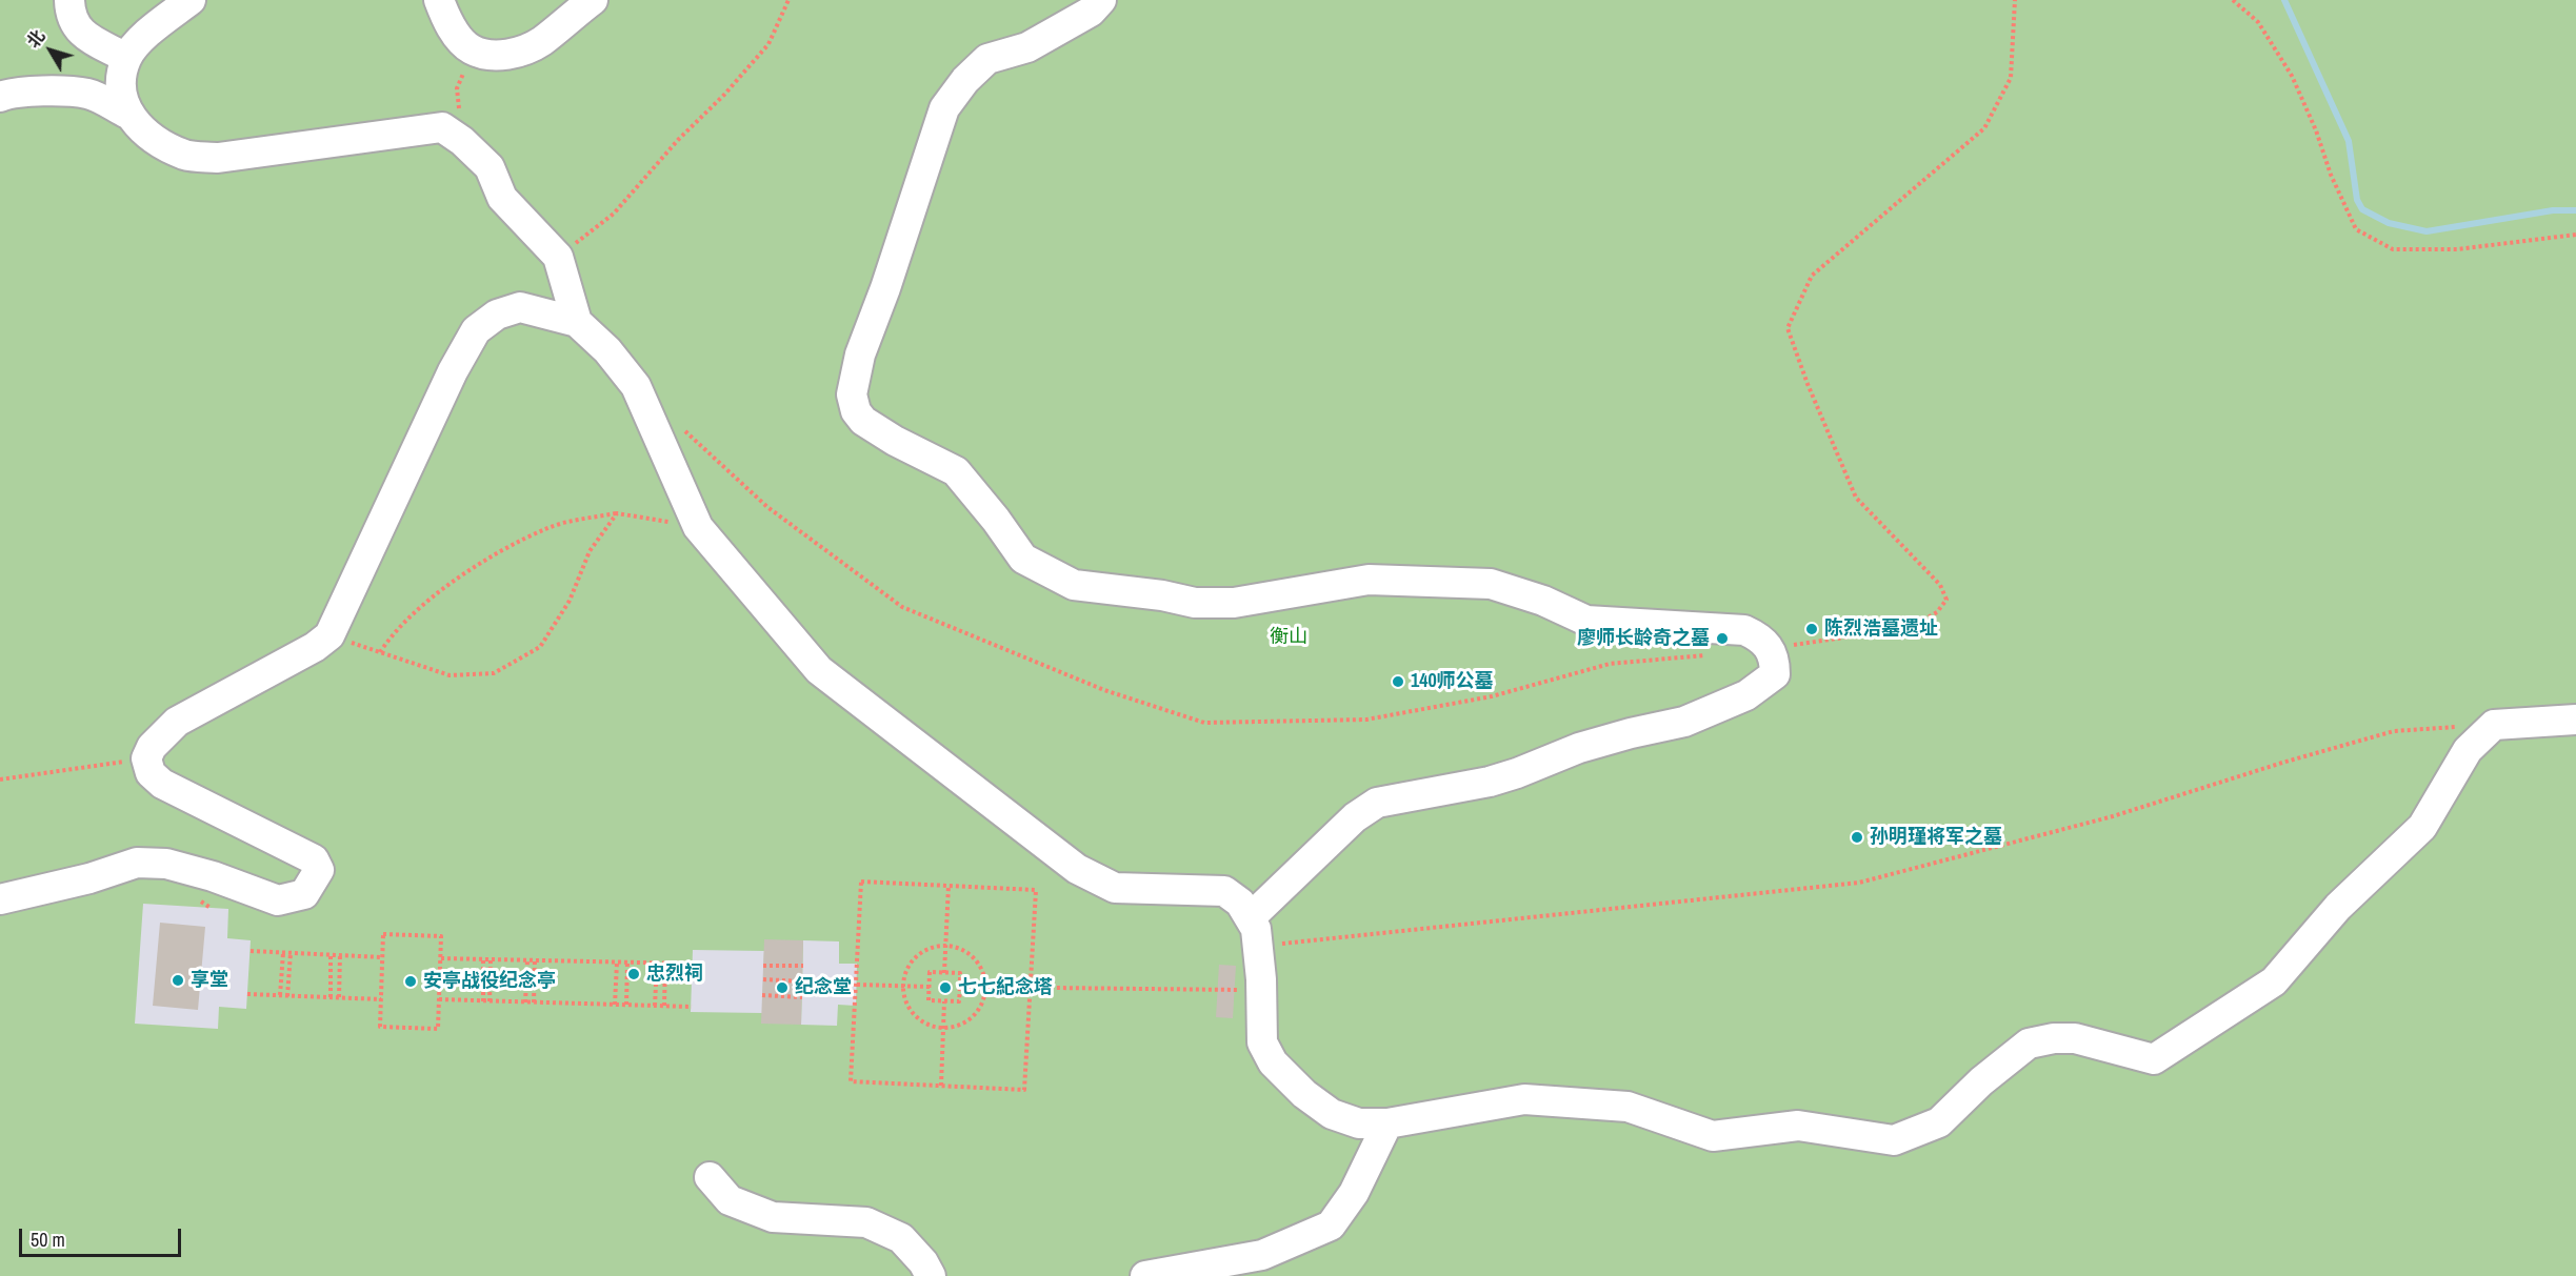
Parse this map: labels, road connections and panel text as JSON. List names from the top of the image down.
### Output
{
  "parks": ["衡山"],
  "places": [
    "陈烈浩墓遗址",
    "廖师长龄奇之墓",
    "140师公墓",
    "孙明瑾将军之墓",
    "忠烈祠",
    "享堂",
    "安亭战役纪念亭",
    "纪念堂",
    "七七紀念塔"
  ],
  "scale_bar": "50 m",
  "north": "top left"
}
